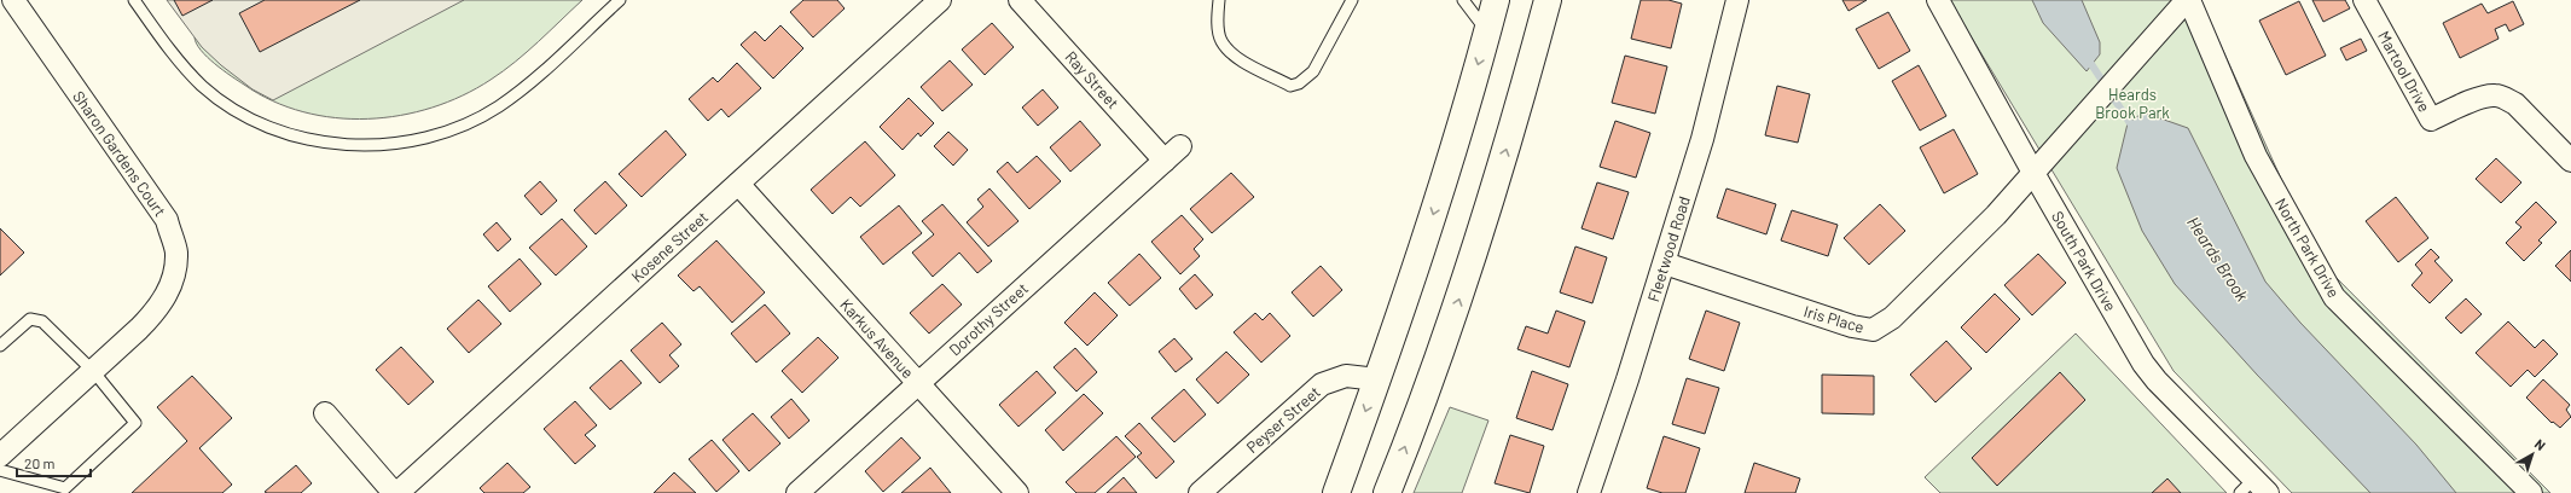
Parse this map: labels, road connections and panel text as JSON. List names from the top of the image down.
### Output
{
  "streets": {
    "street": [
      "Martool Drive",
      "Ray Street",
      "Sharon Gardens Court",
      "Kosene Street",
      "North Park Drive",
      "Fleetwood Road",
      "South Park Drive",
      "Dorothy Street",
      "Iris Place",
      "Karkus Avenue",
      "Peyser Street"
    ]
  },
  "crossings": [
    ["Ray Street", "Dorothy Street"],
    ["Kosene Street", "Karkus Avenue"],
    ["North Park Drive", "Iris Place"],
    ["Fleetwood Road", "Iris Place"],
    ["South Park Drive", "Iris Place"],
    ["Dorothy Street", "Karkus Avenue"]
  ],
  "water": ["Heards Brook"],
  "parks": ["Heards Brook Park"],
  "scale_bar": "20 m",
  "north": "top right"
}
